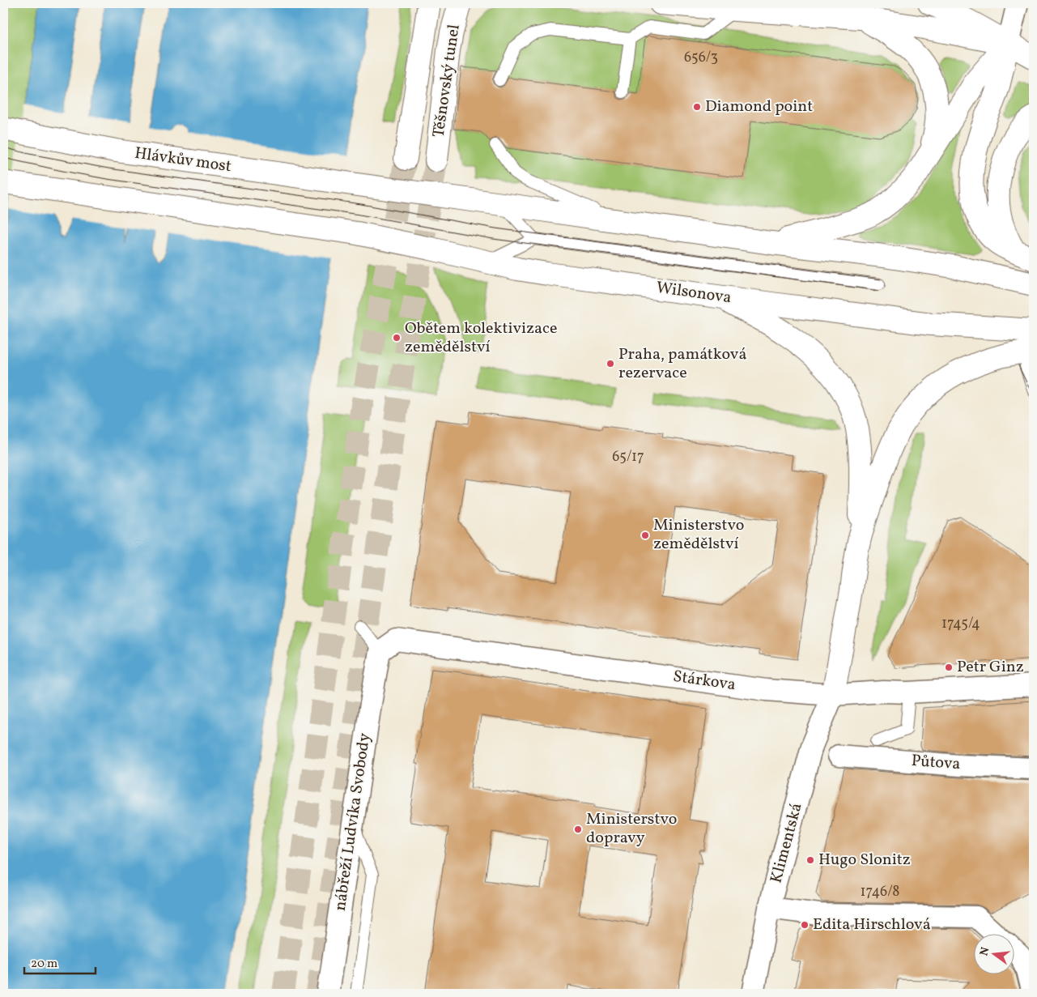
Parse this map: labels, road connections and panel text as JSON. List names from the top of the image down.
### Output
{
  "streets": {
    "main road": ["Těšnovský tunel", "Hlávkův most", "Wilsonova"],
    "street": [
      "Stárkova",
      "Půtova",
      "nábřeží Ludvíka Svobody",
      "Klimentská"
    ]
  },
  "crossings": [
    ["Stárkova", "nábřeží Ludvíka Svobody"],
    ["Stárkova", "Klimentská"]
  ],
  "places": [
    "Diamond point",
    "Obětem kolektivizace zemědělství",
    "Praha, památková rezervace",
    "Ministerstvo zemědělství",
    "Petr Ginz",
    "Ministerstvo dopravy",
    "Hugo Slonitz",
    "Edita Hirschlová"
  ],
  "house_numbers": [
    "656/3",
    "65/17",
    "1745/4",
    "1746/8"
  ],
  "scale_bar": "20 m",
  "north": "left"
}
